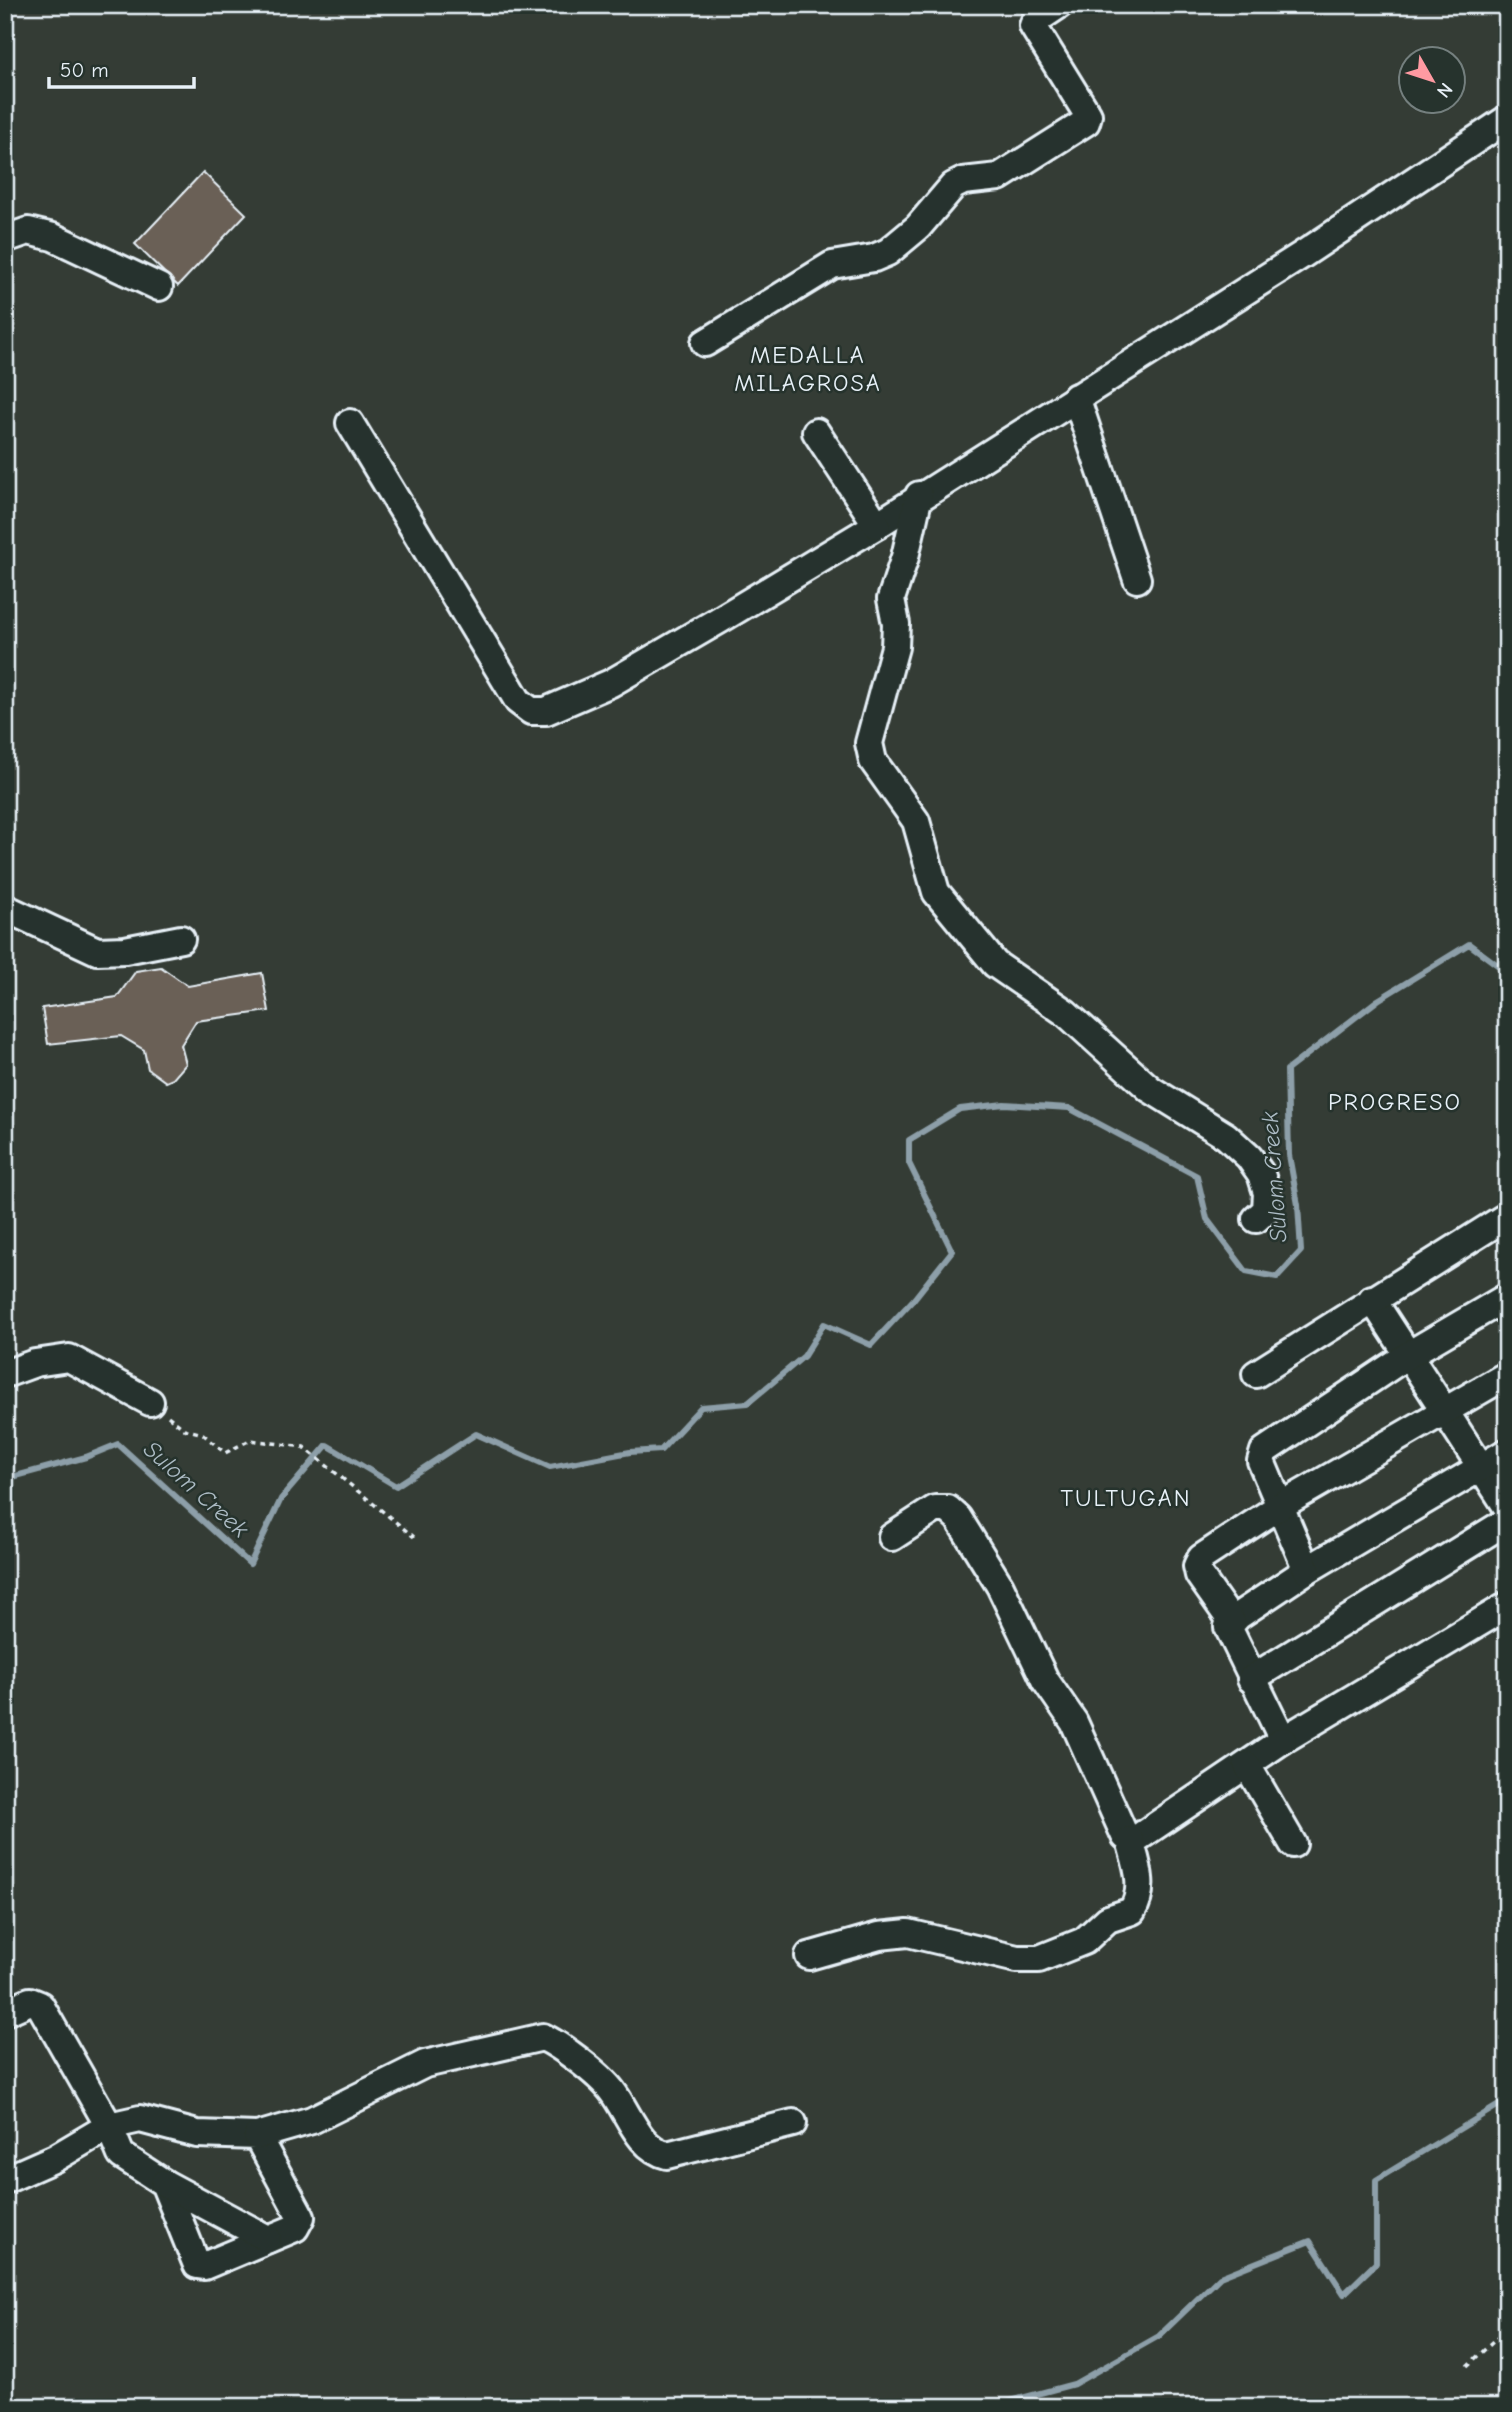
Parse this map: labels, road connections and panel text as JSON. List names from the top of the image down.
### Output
{
  "districts": ["MEDALLA MILAGROSA", "PROGRESO", "TULTUGAN"],
  "water": ["Sulom Creek"],
  "scale_bar": "50 m",
  "north": "bottom right"
}
